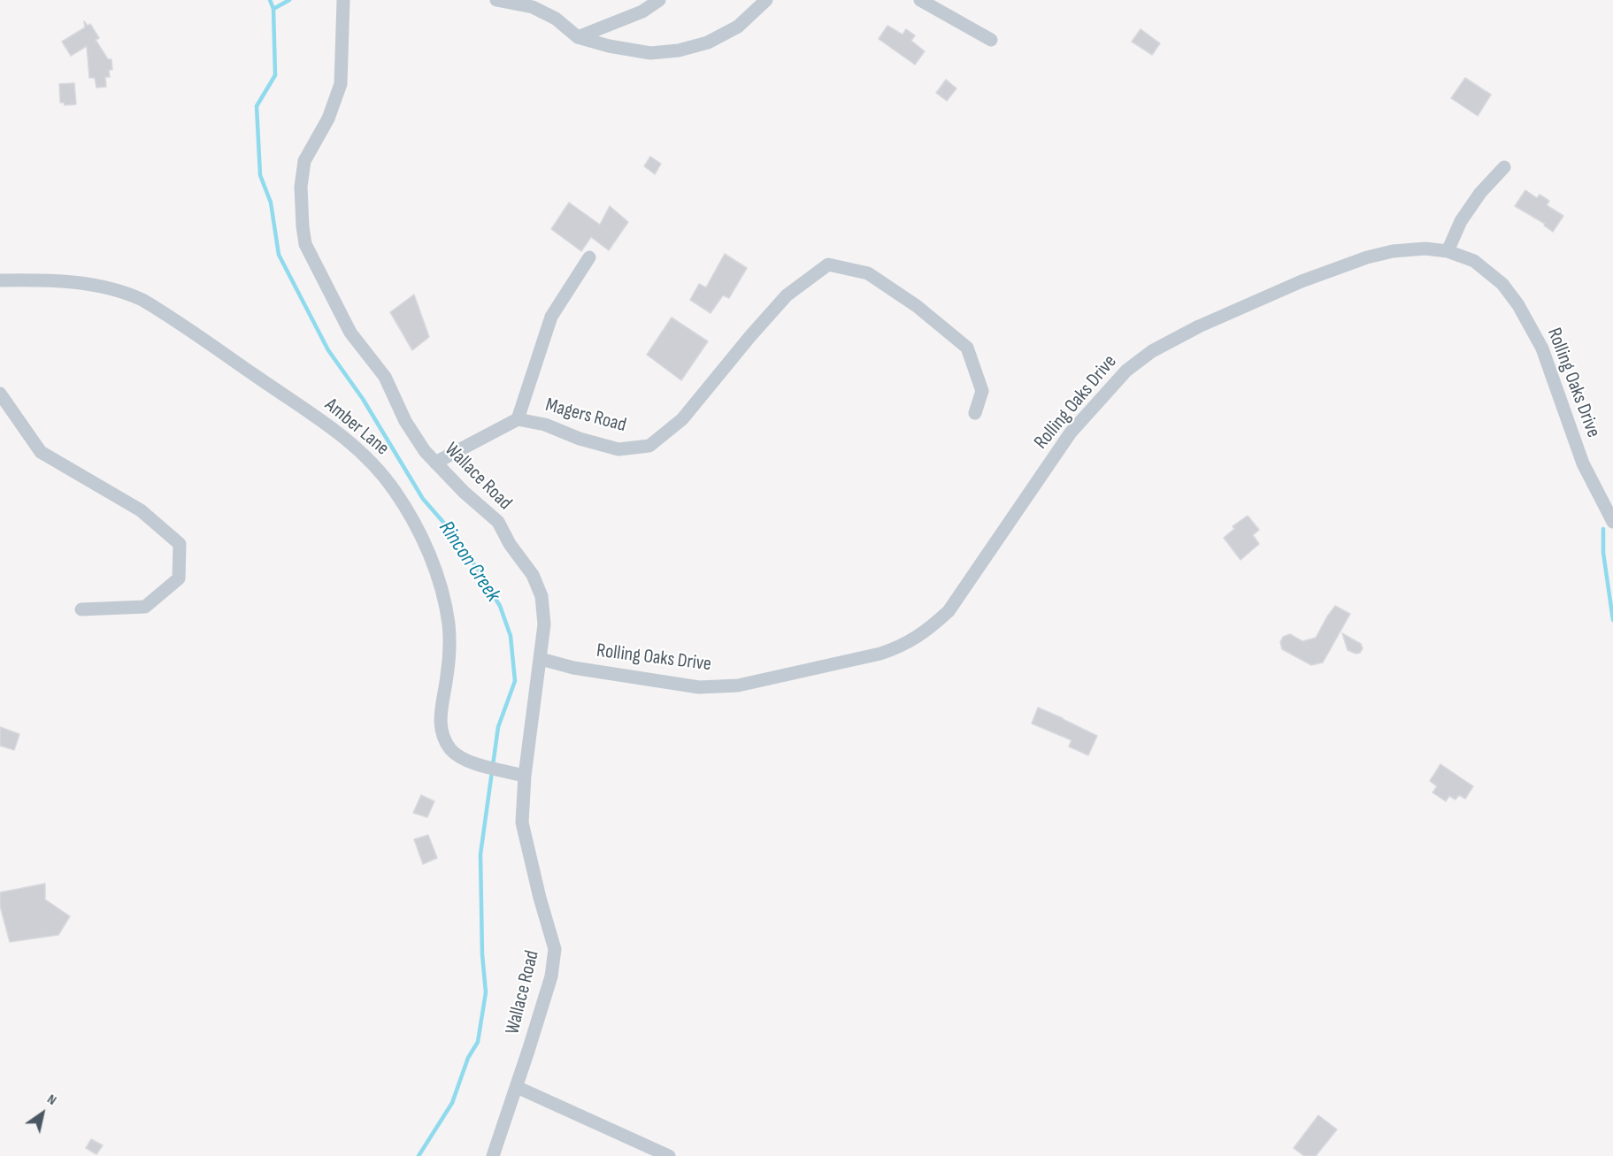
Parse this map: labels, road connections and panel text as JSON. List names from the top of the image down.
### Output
{
  "streets": {
    "street": [
      "Rolling Oaks Drive",
      "Magers Road",
      "Amber Lane",
      "Wallace Road"
    ]
  },
  "crossings": [
    ["Rolling Oaks Drive", "Wallace Road"],
    ["Magers Road", "Wallace Road"],
    ["Amber Lane", "Wallace Road"]
  ],
  "water": ["Rincon Creek"],
  "north": "top right"
}
